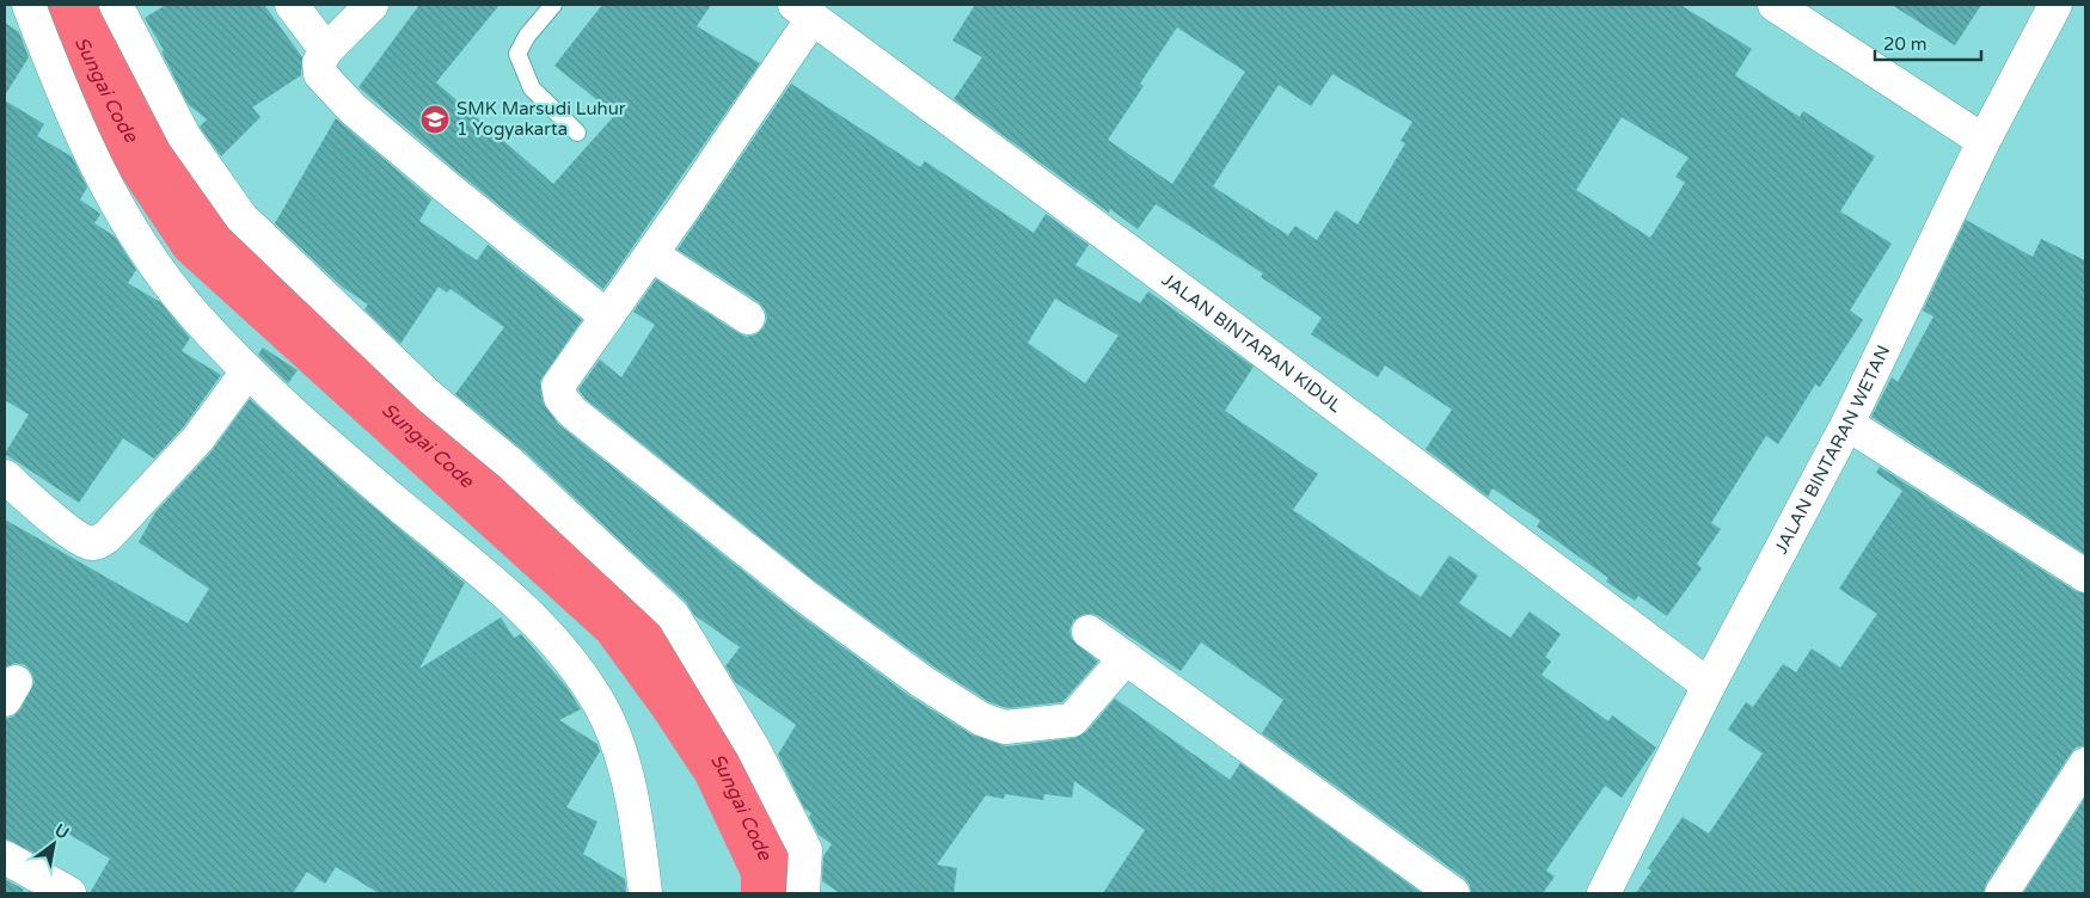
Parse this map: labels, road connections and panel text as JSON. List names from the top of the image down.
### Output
{
  "streets": {
    "street": ["JALAN BINTARAN KIDUL", "JALAN BINTARAN WETAN"]
  },
  "crossings": [
    ["JALAN BINTARAN KIDUL", "JALAN BINTARAN WETAN"]
  ],
  "water": ["Sungai Code"],
  "places": {
    "school or university": ["SMK Marsudi Luhur 1 Yogyakarta"]
  },
  "scale_bar": "20 m",
  "north": "top right"
}
